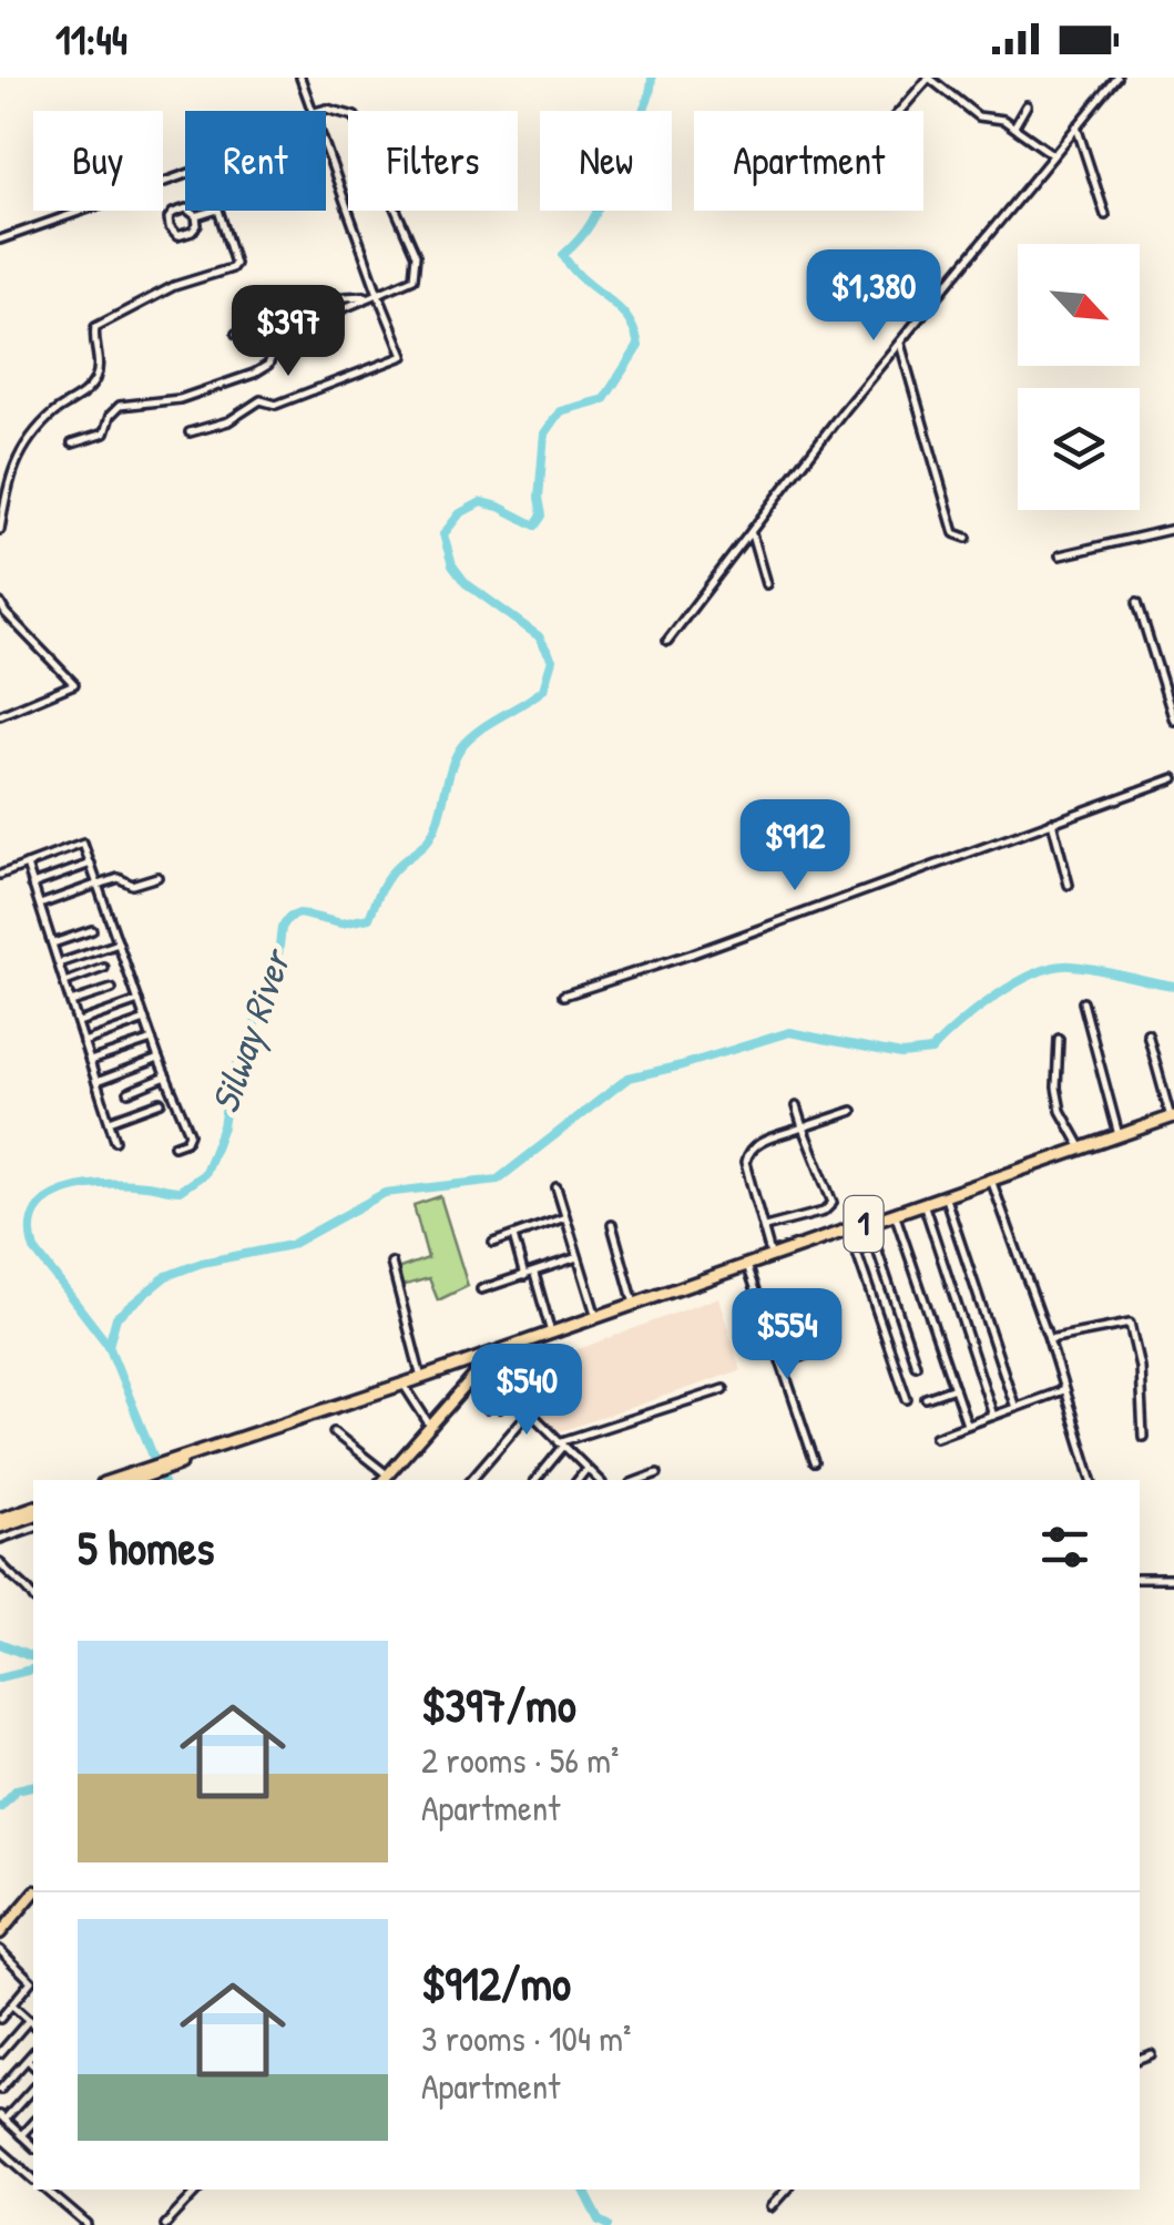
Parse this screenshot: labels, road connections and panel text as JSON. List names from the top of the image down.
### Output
{
  "streets": {
    "highway": ["1"]
  },
  "water": ["Silway River"],
  "north": "bottom right",
  "page": {
    "status": "11:44",
    "chip": [
      "Buy",
      "Rent",
      "Filters",
      "New",
      "Apartment"
    ],
    "price": [
      "$1,380",
      "$397",
      "$912",
      "$554",
      "$540"
    ],
    "heading": "5 homes",
    "list": [
      {
        "name": "$397/mo",
        "note": "2 rooms · 56 m² · Apartment"
      },
      {
        "name": "$912/mo",
        "note": "3 rooms · 104 m² · Apartment"
      }
    ]
  }
}
